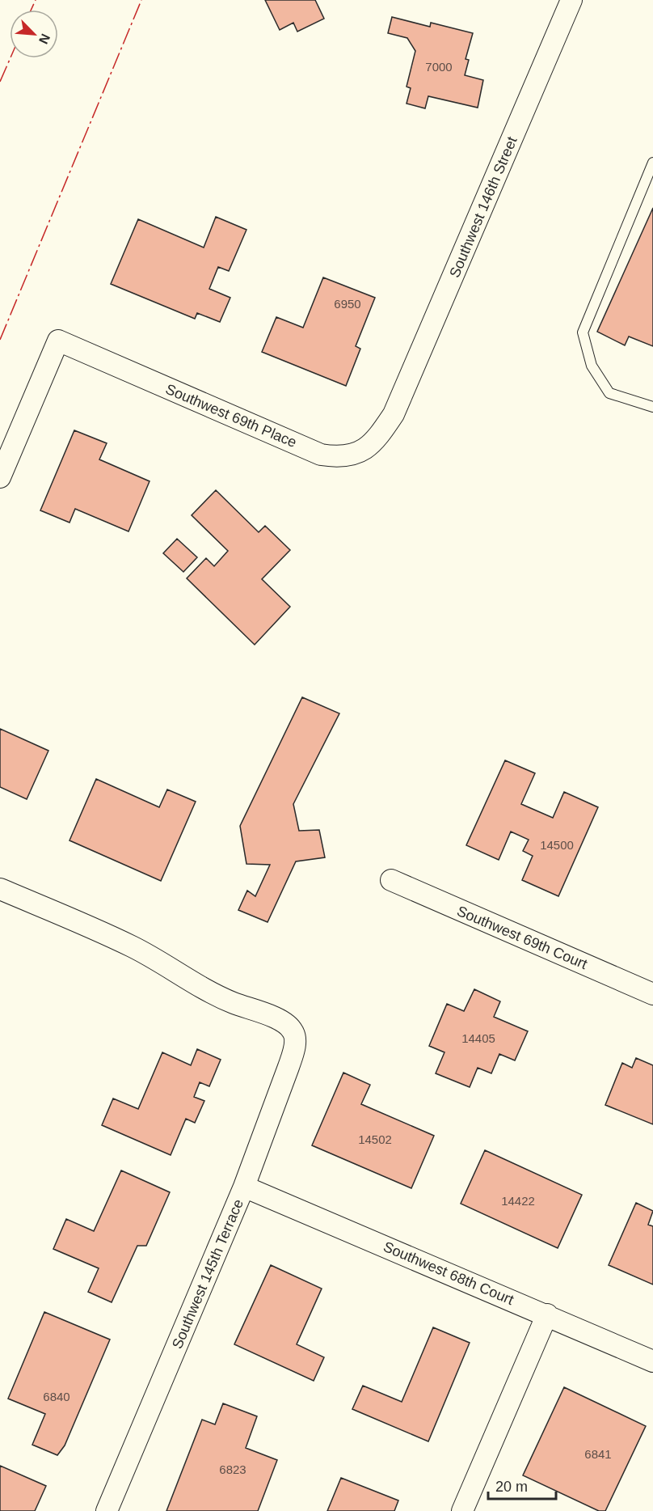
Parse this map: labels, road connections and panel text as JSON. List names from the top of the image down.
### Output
{
  "streets": {
    "street": [
      "Southwest 146th Street",
      "Southwest 69th Place",
      "Southwest 69th Court",
      "Southwest 68th Court",
      "Southwest 145th Terrace"
    ]
  },
  "crossings": [
    ["Southwest 146th Street", "Southwest 69th Place"],
    ["Southwest 68th Court", "Southwest 145th Terrace"]
  ],
  "house_numbers": [
    "7000",
    "6950",
    "14500",
    "14405",
    "14502",
    "14422",
    "6840",
    "6841",
    "6823"
  ],
  "scale_bar": "20 m",
  "north": "bottom right"
}
